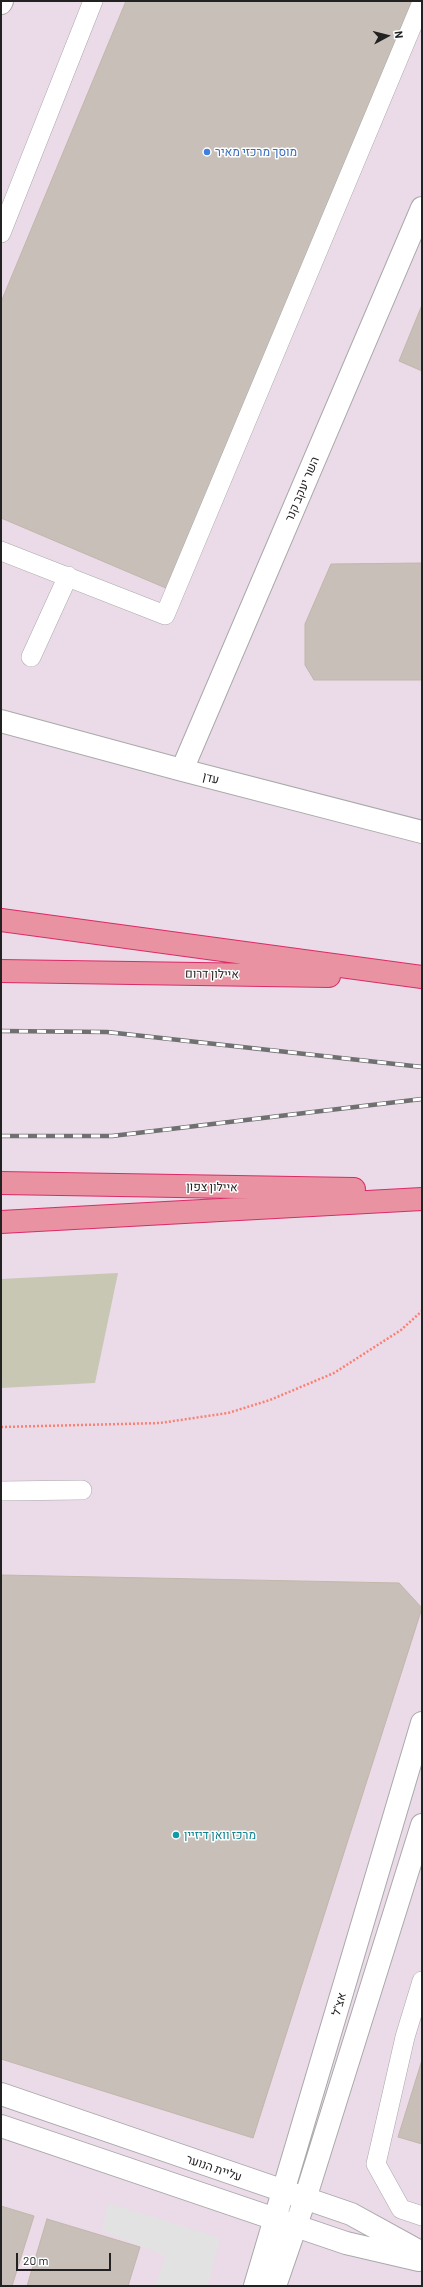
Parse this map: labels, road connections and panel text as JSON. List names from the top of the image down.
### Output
{
  "streets": {
    "highway": ["איילון דרום", "איילון צפון"],
    "street": [
      "השר יעקב קנר",
      "עדן",
      "אצ\"ל",
      "עליית הנוער"
    ]
  },
  "crossings": [
    ["השר יעקב קנר", "עדן"],
    ["אצ\"ל", "עליית הנוער"]
  ],
  "places": ["מוסך מרכזי מאיר", "מרכז וואן דיזיין"],
  "scale_bar": "20 m",
  "north": "right"
}
